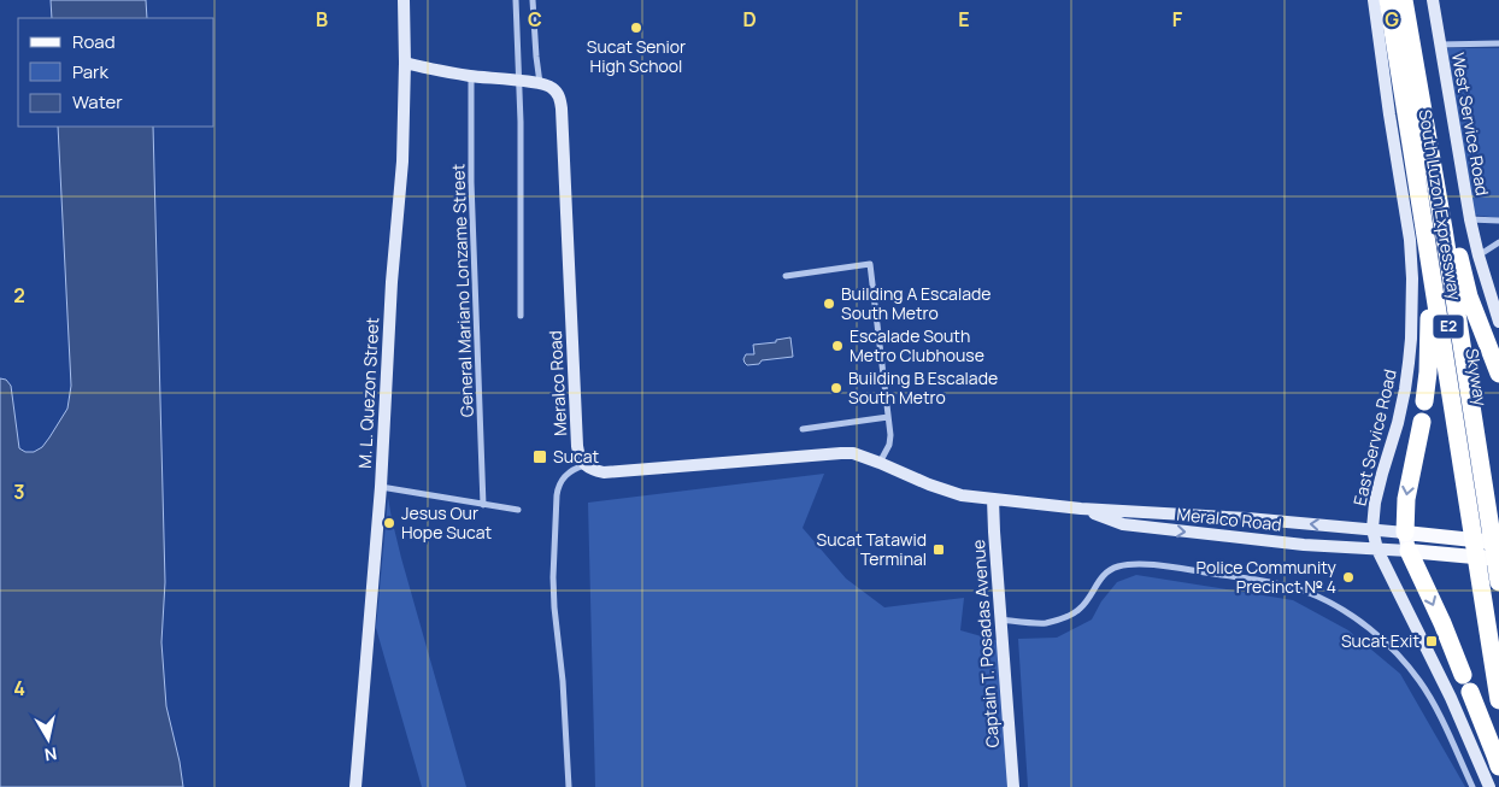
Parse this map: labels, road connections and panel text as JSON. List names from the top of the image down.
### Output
{
  "streets": {
    "highway": ["South Luzon Expressway", "E2", "Skyway"],
    "main road": [
      "West Service Road",
      "Meralco Road",
      "M. L. Quezon Street",
      "East Service Road",
      "Captain T. Posadas Avenue"
    ],
    "street": ["General Mariano Lonzame Street"]
  },
  "crossings": [
    ["Meralco Road", "East Service Road"],
    ["Meralco Road", "Captain T. Posadas Avenue"]
  ],
  "places": {
    "other": [
      "Sucat Senior High School",
      "Building A Escalade South Metro",
      "Escalade South Metro Clubhouse",
      "Building B Escalade South Metro",
      "Jesus Our Hope Sucat",
      "Police Community Precinct № 4"
    ],
    "transit": ["Sucat", "Sucat Tatawid Terminal", "Sucat Exit"]
  },
  "legend": ["Road", "Park", "Water"],
  "north": "bottom",
  "grid": {
    "columns": [
      "B",
      "C",
      "D",
      "E",
      "F",
      "G"
    ],
    "rows": ["2", "3", "4"]
  }
}
